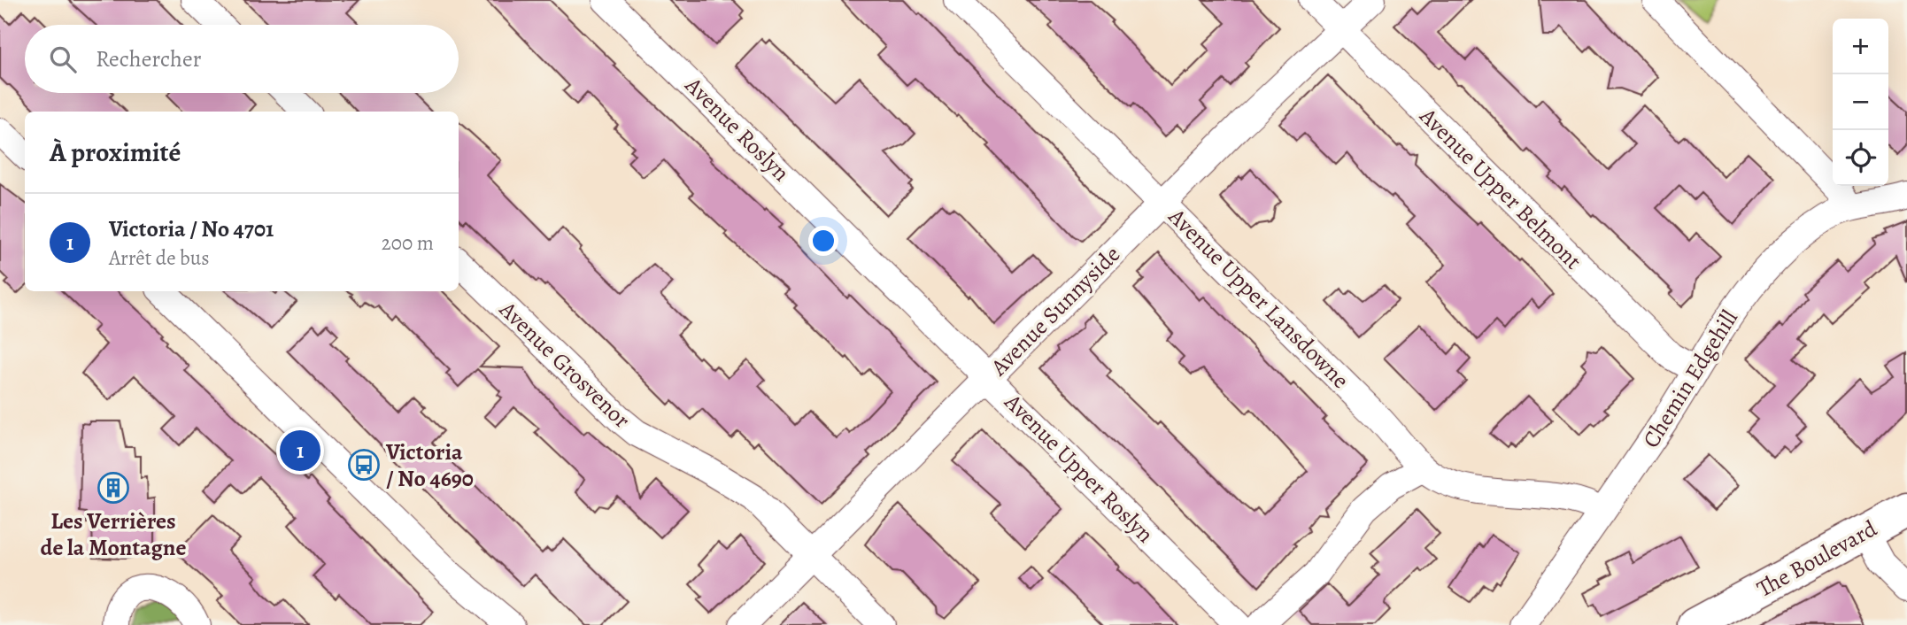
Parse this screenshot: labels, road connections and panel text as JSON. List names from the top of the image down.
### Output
{
  "streets": {
    "main road": ["The Boulevard"],
    "street": [
      "Avenue Roslyn",
      "Avenue Upper Belmont",
      "Avenue Upper Lansdowne",
      "Avenue Sunnyside",
      "Avenue Grosvenor",
      "Chemin Edgehill",
      "Avenue Upper Roslyn"
    ]
  },
  "crossings": [
    ["Avenue Roslyn", "Avenue Upper Roslyn"],
    ["Avenue Upper Belmont", "Avenue Sunnyside"],
    ["Avenue Upper Belmont", "Chemin Edgehill"],
    ["Avenue Upper Lansdowne", "Avenue Sunnyside"],
    ["Avenue Upper Lansdowne", "Chemin Edgehill"],
    ["Avenue Sunnyside", "Avenue Grosvenor"],
    ["Avenue Sunnyside", "Avenue Upper Roslyn"]
  ],
  "places": {
    "bus stop": ["Victoria / No 4690"],
    "building": ["Les Verrières de la Montagne"]
  },
  "page": {
    "map_buttons": ["+", "−"],
    "search": "Rechercher",
    "heading": "À proximité",
    "list": [
      {
        "mark": "1",
        "name": "Victoria / No 4701",
        "note": "Arrêt de bus",
        "value": "200 m"
      }
    ],
    "pins": "1"
  }
}
